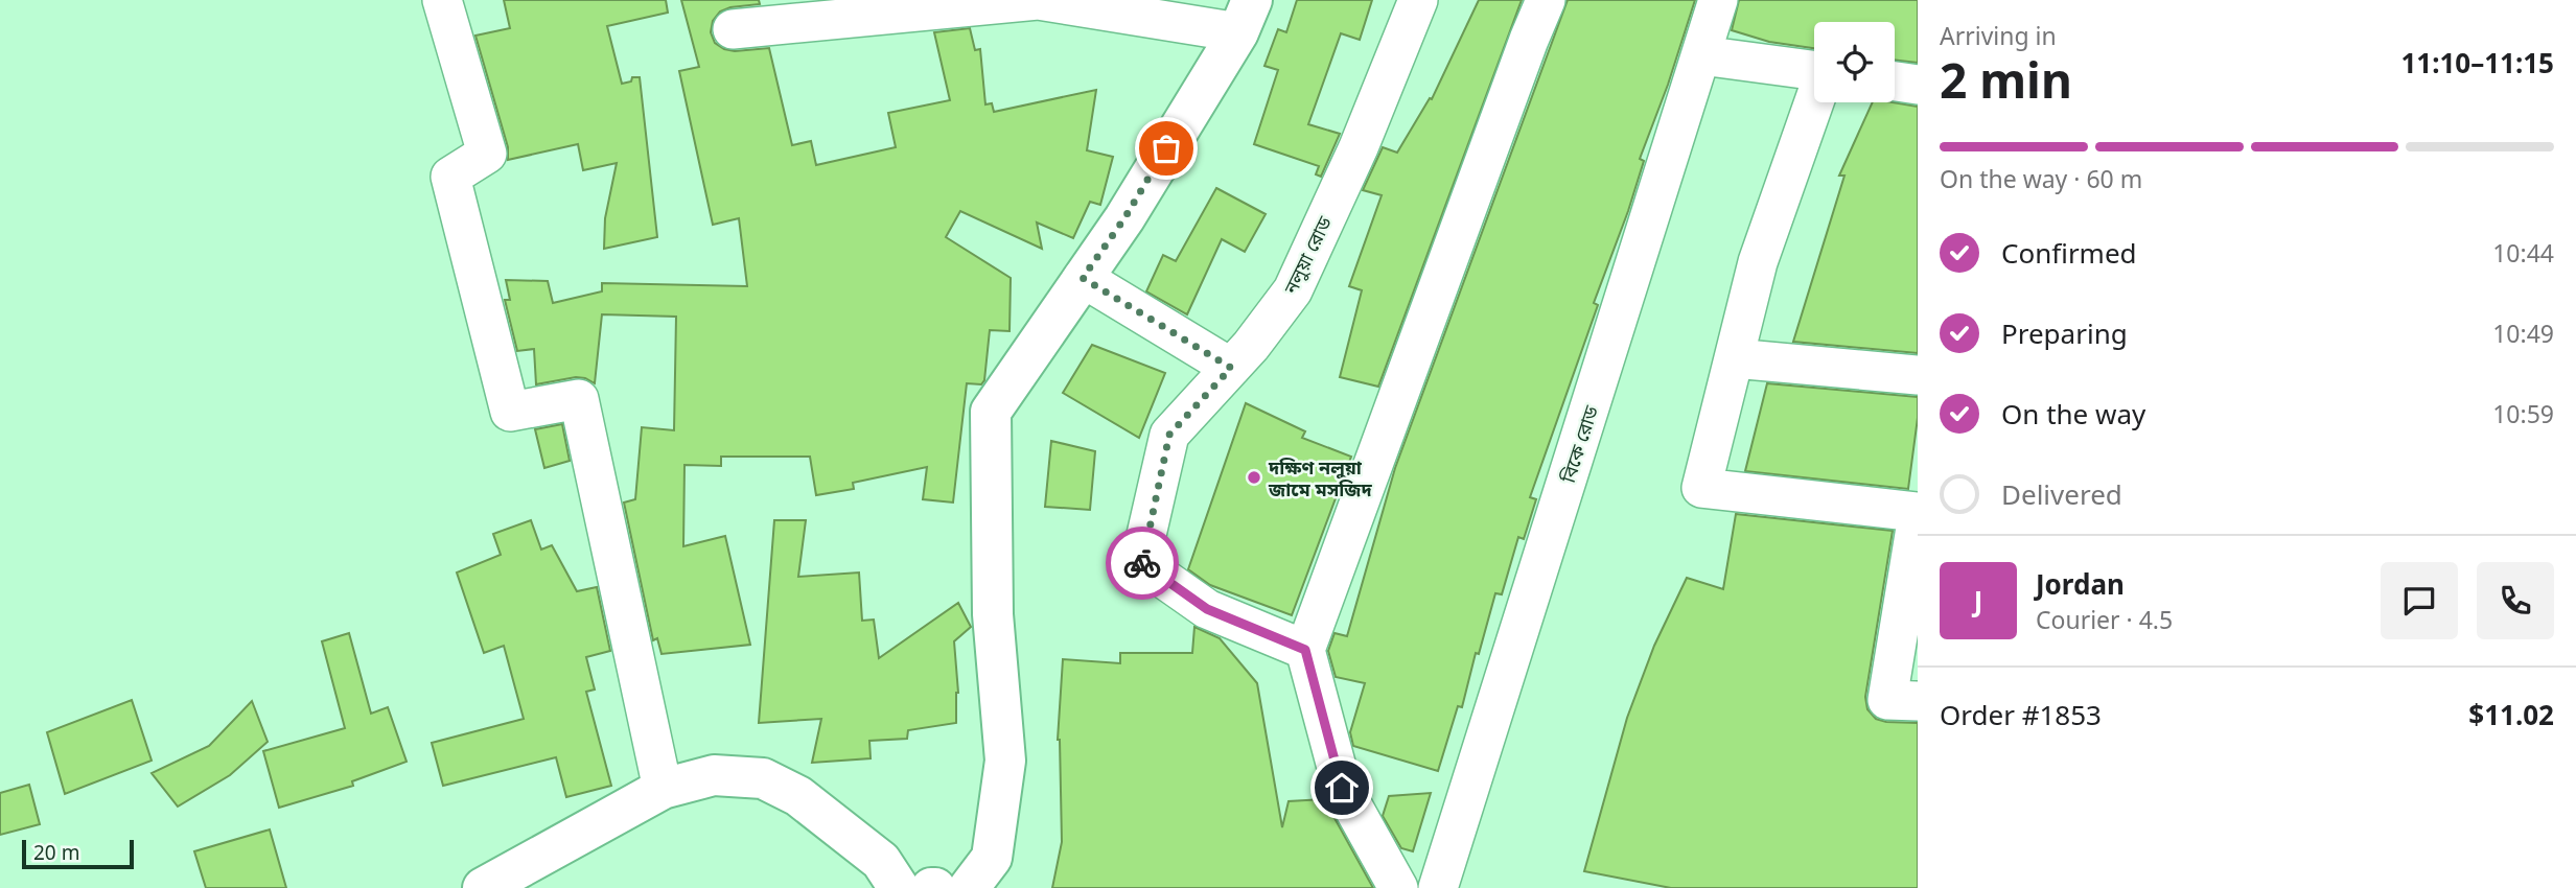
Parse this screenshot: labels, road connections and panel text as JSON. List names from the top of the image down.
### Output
{
  "streets": {
    "street": ["নলুয়া রোড", "বিকে রোড"]
  },
  "places": ["দক্ষিণ নলুয়া জামে মসজিদ"],
  "scale_bar": "20 m",
  "page": {
    "heading": ["2 min", "Arriving in", "11:10–11:15"],
    "panel": [
      "Jordan",
      "Courier · 4.5",
      "Order #1853",
      "$11.02"
    ],
    "bar": "On the way · 60 m",
    "list": [
      ["Confirmed", "10:44"],
      ["Preparing", "10:49"],
      ["On the way", "10:59"],
      "Delivered"
    ],
    "round": "J",
    "scale": "20 m"
  }
}
